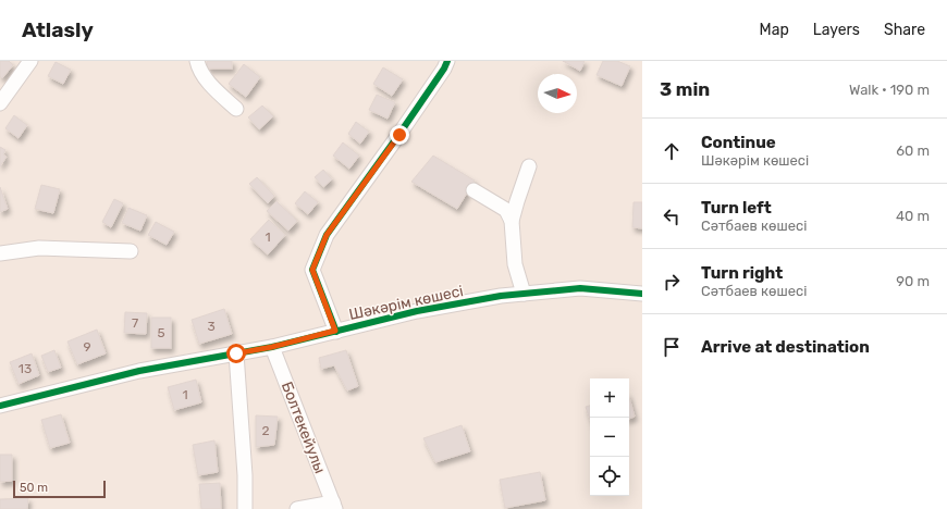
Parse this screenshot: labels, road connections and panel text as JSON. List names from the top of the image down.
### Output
{
  "streets": {
    "street": ["Шәкәрім көшесі", "Болтекейулы"]
  },
  "crossings": [
    ["Шәкәрім көшесі", "Болтекейулы"]
  ],
  "house_numbers": [
    "1",
    "7",
    "3",
    "5",
    "9",
    "13",
    "1",
    "2"
  ],
  "scale_bar": "50 m",
  "north": "right",
  "page": {
    "header": "Atlasly",
    "nav": ["Map", "Layers", "Share"],
    "heading": ["3 min", "Walk · 190 m"],
    "list": [
      ["Continue", "Шәкәрім көшесі", "60 m"],
      ["Turn left", "Сәтбаев көшесі", "40 m"],
      ["Turn right", "Сәтбаев көшесі", "90 m"],
      "Arrive at destination"
    ],
    "map_buttons": ["+", "−"],
    "scale": "50 m"
  }
}
